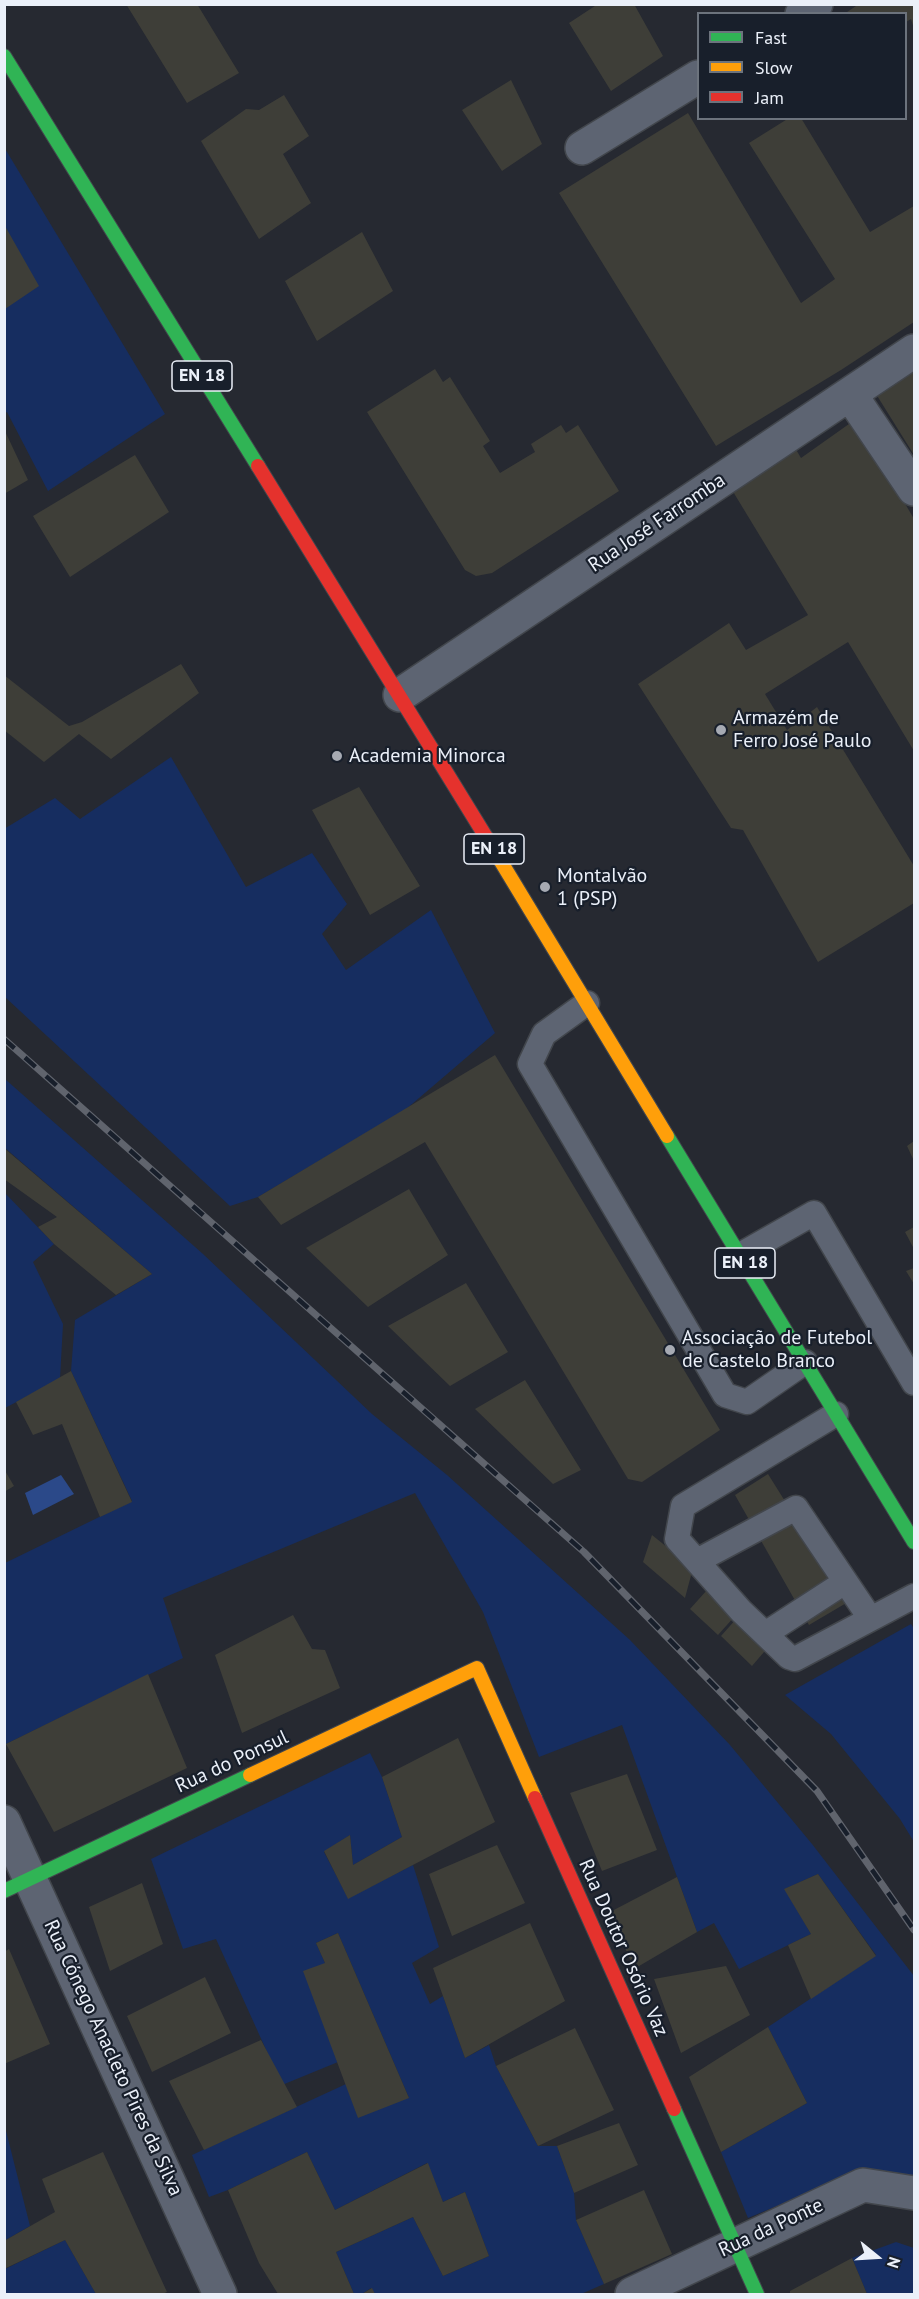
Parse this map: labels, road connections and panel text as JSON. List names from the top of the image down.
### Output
{
  "streets": {
    "main road": ["EN 18", "Rua do Ponsul", "Rua Doutor Osório Vaz"],
    "street": ["Rua José Farromba", "Rua Cónego Anacleto Pires da Silva", "Rua da Ponte"]
  },
  "crossings": [
    ["EN 18", "Rua José Farromba"],
    ["Rua do Ponsul", "Rua Doutor Osório Vaz"],
    ["Rua do Ponsul", "Rua Cónego Anacleto Pires da Silva"],
    ["Rua Doutor Osório Vaz", "Rua da Ponte"]
  ],
  "places": [
    "Armazém de Ferro José Paulo",
    "Academia Minorca",
    "Montalvão 1 (PSP)",
    "Associação de Futebol de Castelo Branco"
  ],
  "legend": ["Fast", "Slow", "Jam"],
  "north": "right"
}
